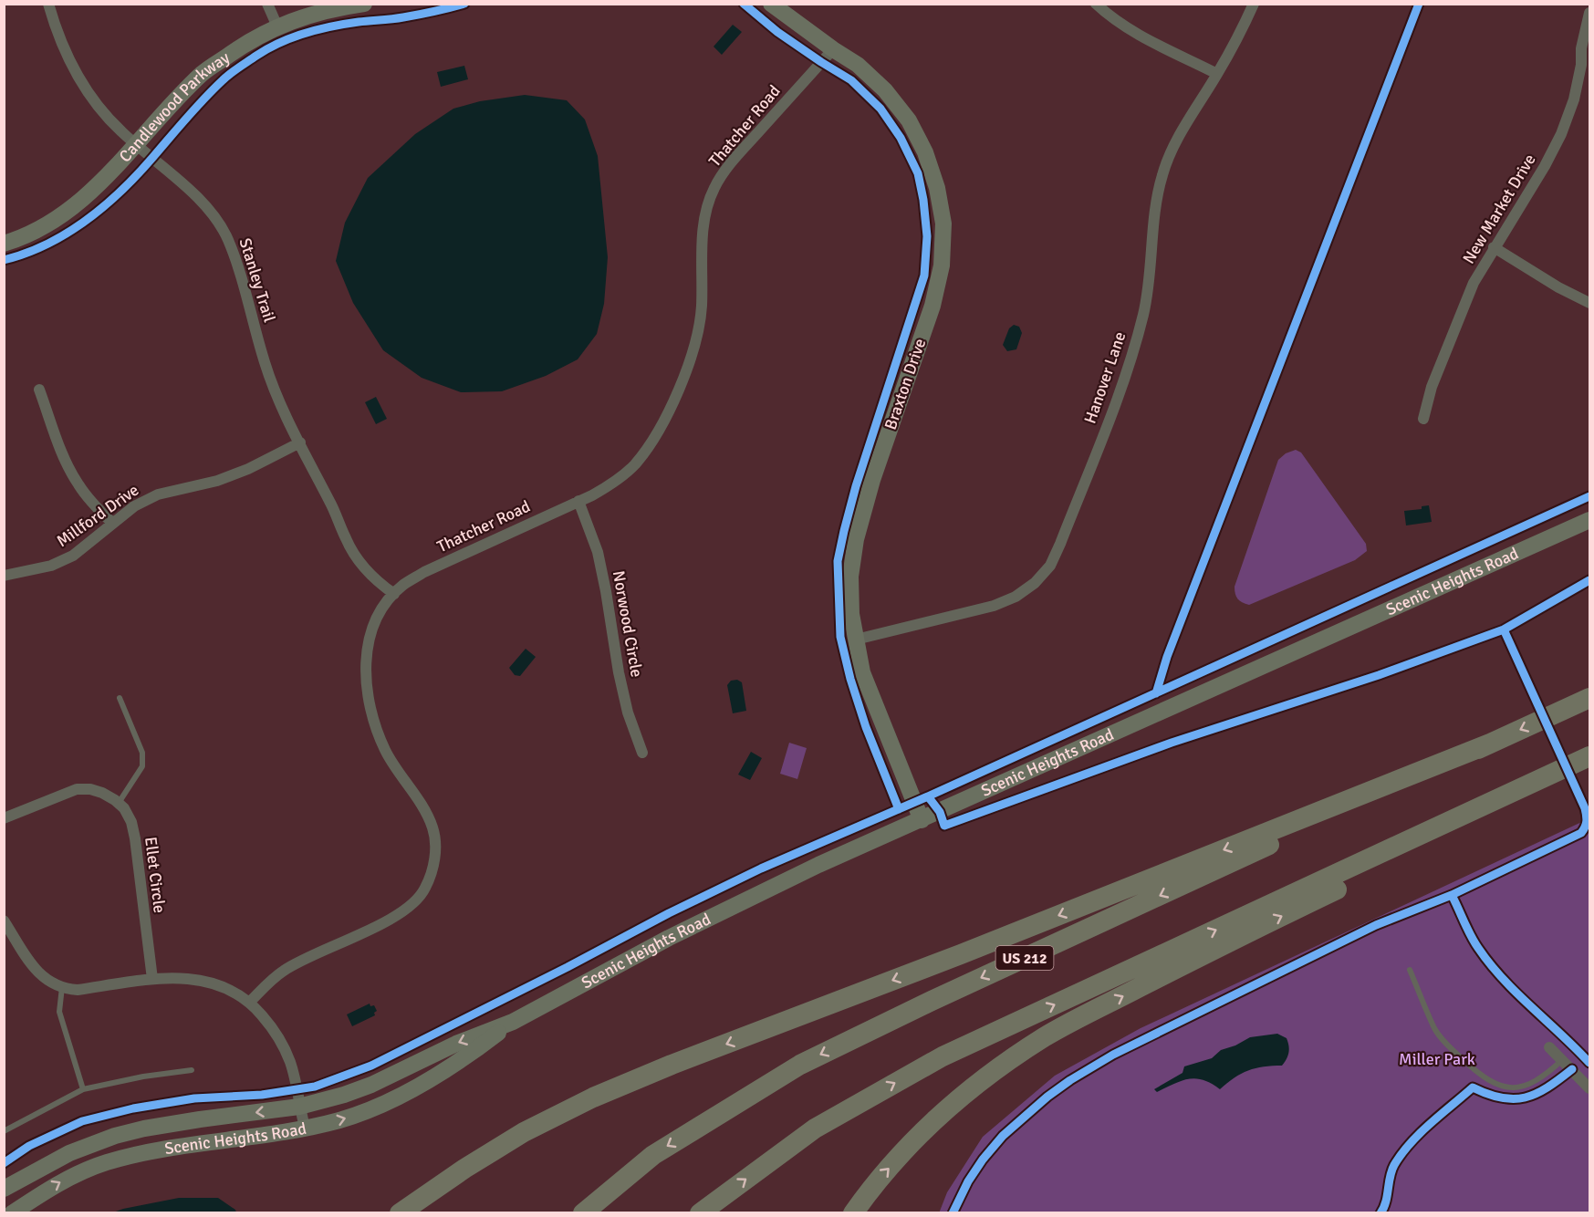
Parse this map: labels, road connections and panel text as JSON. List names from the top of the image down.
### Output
{
  "streets": {
    "highway": ["US 212"],
    "street": [
      "Candlewood Parkway",
      "Thatcher Road",
      "New Market Drive",
      "Stanley Trail",
      "Hanover Lane",
      "Braxton Drive",
      "Millford Drive",
      "Scenic Heights Road",
      "Norwood Circle",
      "Ellet Circle"
    ]
  },
  "crossings": [
    ["Candlewood Parkway", "Stanley Trail"],
    ["Thatcher Road", "Stanley Trail"],
    ["Thatcher Road", "Braxton Drive"],
    ["Thatcher Road", "Norwood Circle"],
    ["Stanley Trail", "Millford Drive"],
    ["Hanover Lane", "Braxton Drive"],
    ["Braxton Drive", "Scenic Heights Road"]
  ],
  "parks": ["Miller Park"]
}
